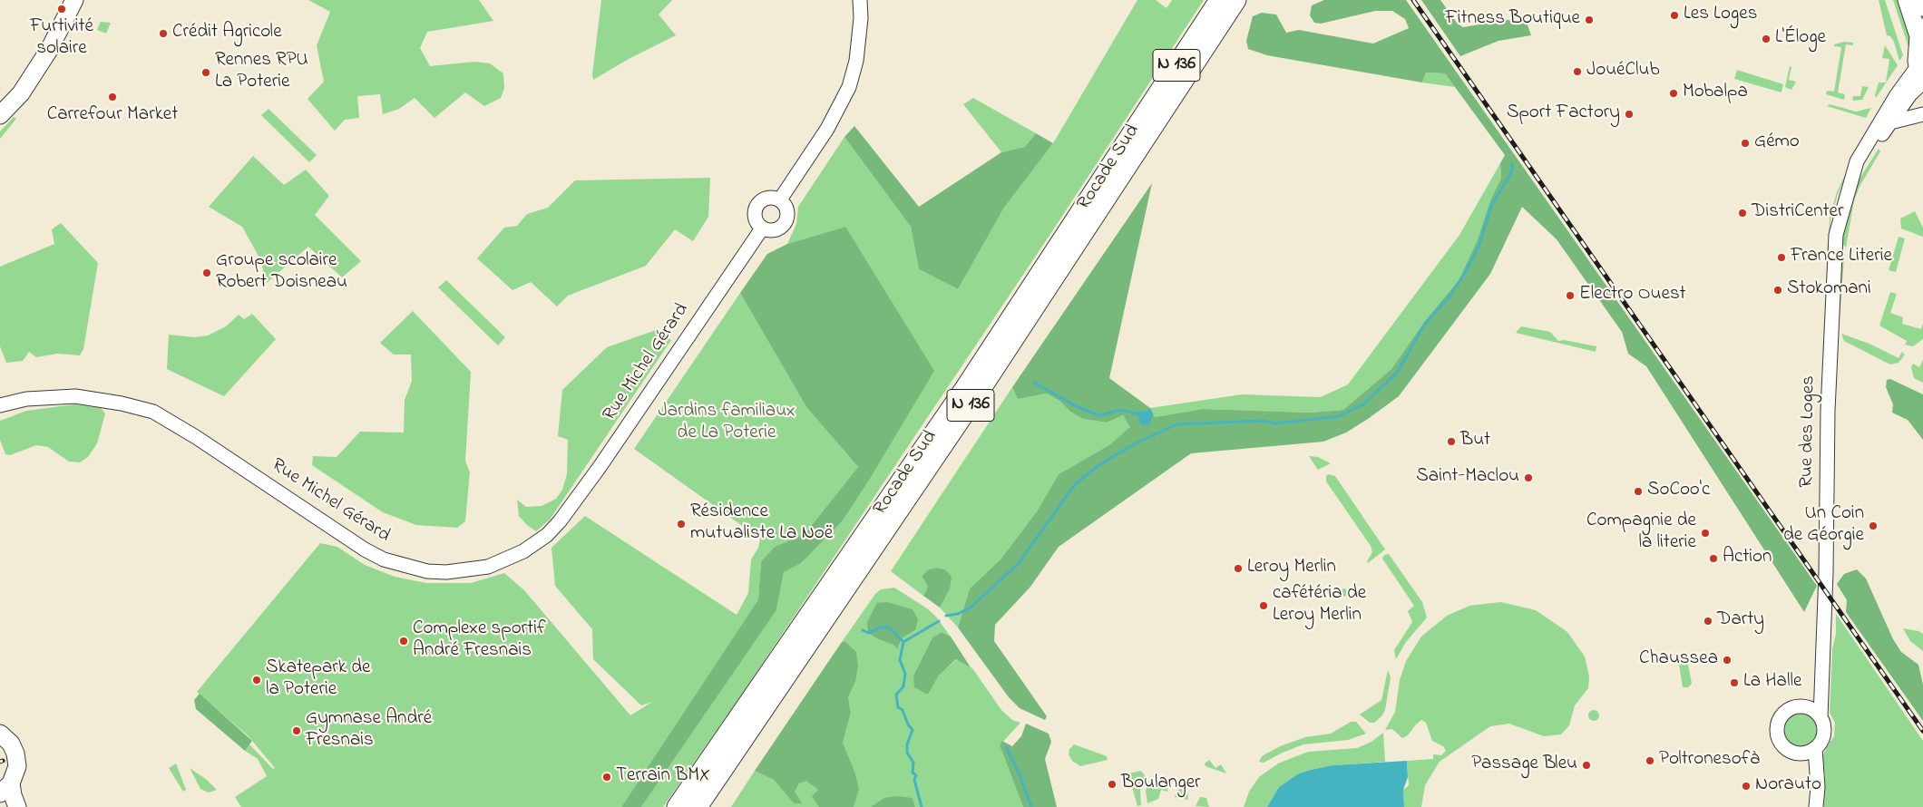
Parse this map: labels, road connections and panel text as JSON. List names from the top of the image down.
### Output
{
  "streets": {
    "highway": ["N 136", "Rocade Sud"],
    "street": ["Rue Michel Gérard", "Rue des Loges"]
  },
  "parks": ["Jardins familiaux de La Poterie"],
  "places": [
    "Furtivité solaire",
    "Les Loges",
    "Fitness Boutique",
    "Crédit Agricole",
    "L'Éloge",
    "JouéClub",
    "Rennes RPU La Poterie",
    "Mobalpa",
    "Carrefour Market",
    "Sport Factory",
    "Gémo",
    "DistriCenter",
    "France Literie",
    "Groupe scolaire Robert Doisneau",
    "Stokomani",
    "Electro Ouest",
    "But",
    "Saint-Maclou",
    "SoCoo'c",
    "Résidence mutualiste La Noë",
    "Un Coin de Géorgie",
    "Compagnie de la literie",
    "Action",
    "Leroy Merlin",
    "cafétéria de Leroy Merlin",
    "Darty",
    "Complexe sportif André Fresnais",
    "Chaussea",
    "Skatepark de la Poterie",
    "La Halle",
    "Gymnase André Fresnais",
    "Poltronesofà",
    "Passage Bleu",
    "Terrain BMX",
    "Boulanger",
    "Norauto"
  ]
}
